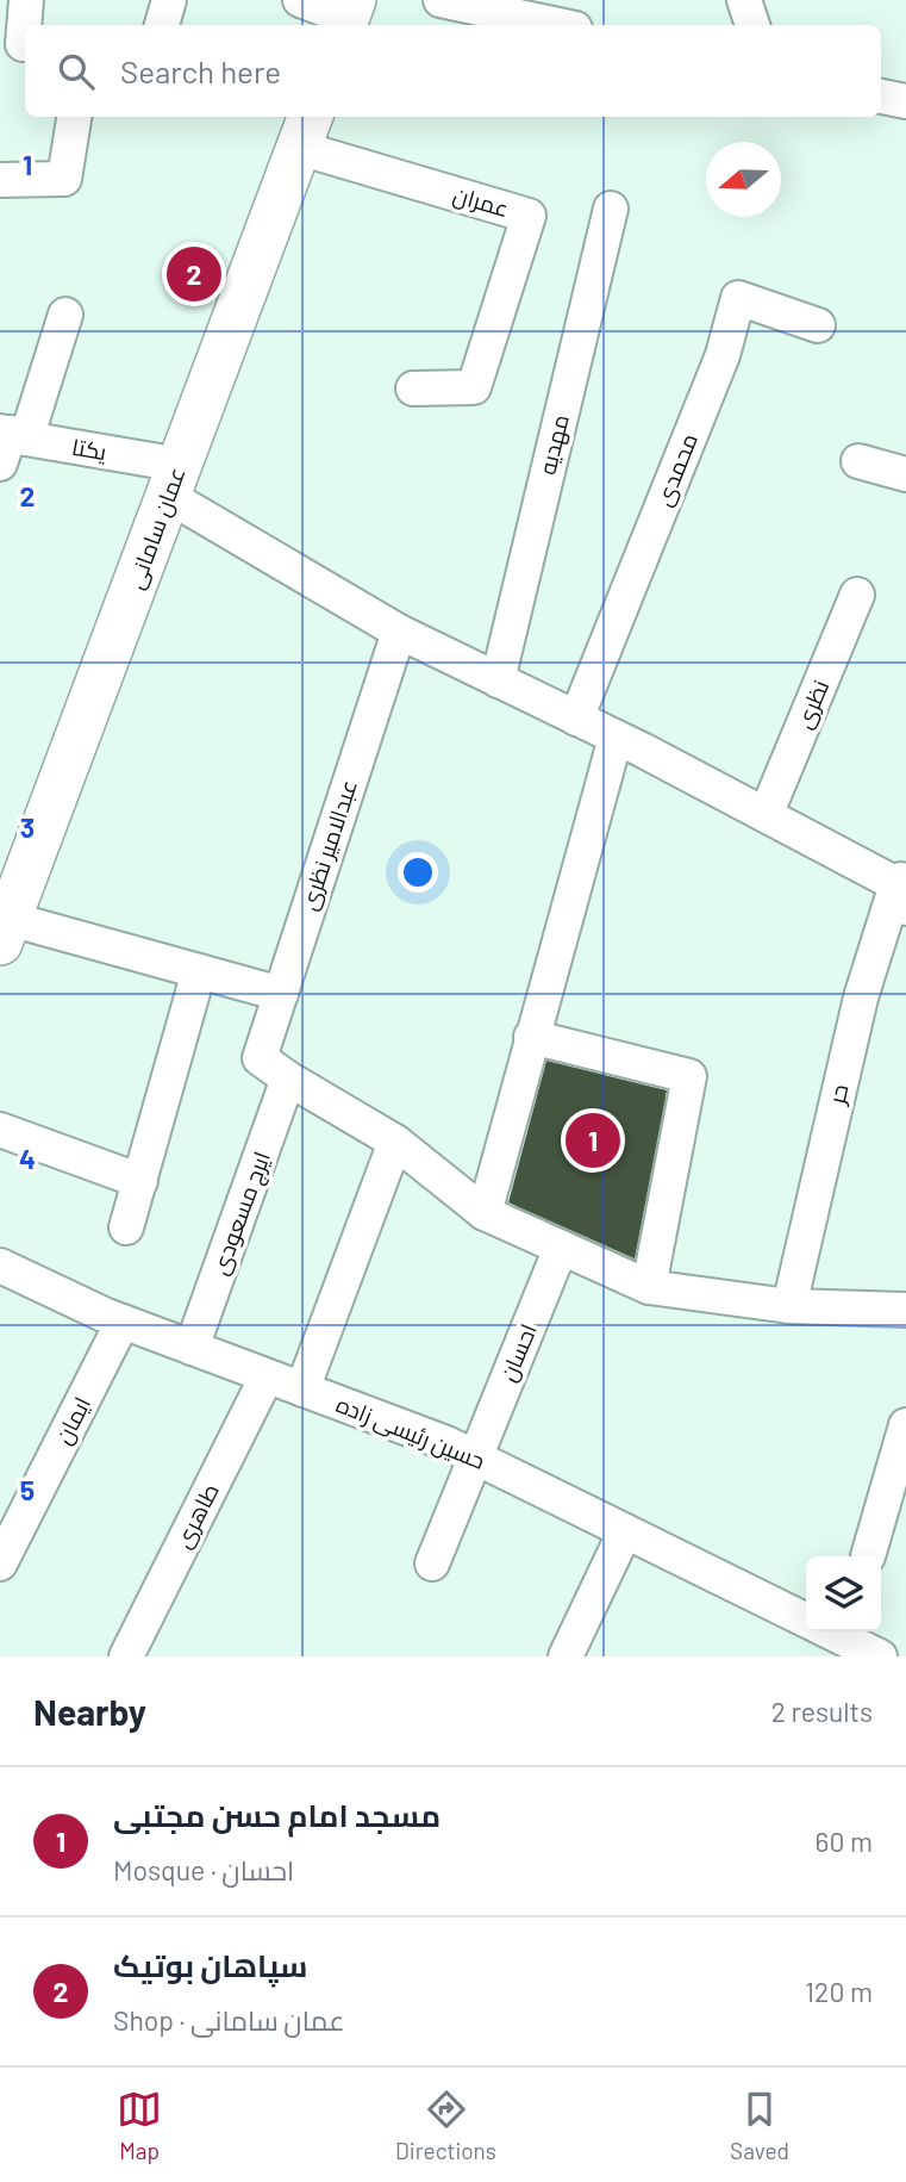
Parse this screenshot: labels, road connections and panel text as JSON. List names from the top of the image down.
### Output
{
  "streets": {
    "street": [
      "عمران",
      "مهدیه",
      "یکتا",
      "محمدی",
      "عمان سامانی",
      "نظری",
      "عبدالامیر نظری",
      "حر",
      "ایرج مسعودی",
      "احسان",
      "ایمان",
      "حسین رئیسی زاده",
      "طاهری"
    ]
  },
  "crossings": [
    ["عمران", "عمان سامانی"],
    ["یکتا", "عمان سامانی"],
    ["عبدالامیر نظری", "ایرج مسعودی"],
    ["ایرج مسعودی", "حسین رئیسی زاده"],
    ["احسان", "حسین رئیسی زاده"],
    ["ایمان", "حسین رئیسی زاده"],
    ["حسین رئیسی زاده", "طاهری"]
  ],
  "north": "left",
  "page": {
    "search": "Search here",
    "pins": ["2", "1"],
    "heading": ["Nearby", "2 results"],
    "list": [
      {
        "mark": "1",
        "name": "مسجد امام حسن مجتبی",
        "note": "Mosque · احسان",
        "value": "60 m"
      },
      {
        "mark": "2",
        "name": "سپاهان بوتیک",
        "note": "Shop · عمان سامانی",
        "value": "120 m"
      }
    ],
    "nav": ["Map", "Directions", "Saved"]
  },
  "grid": {
    "rows": [
      "1",
      "2",
      "3",
      "4",
      "5"
    ]
  }
}
